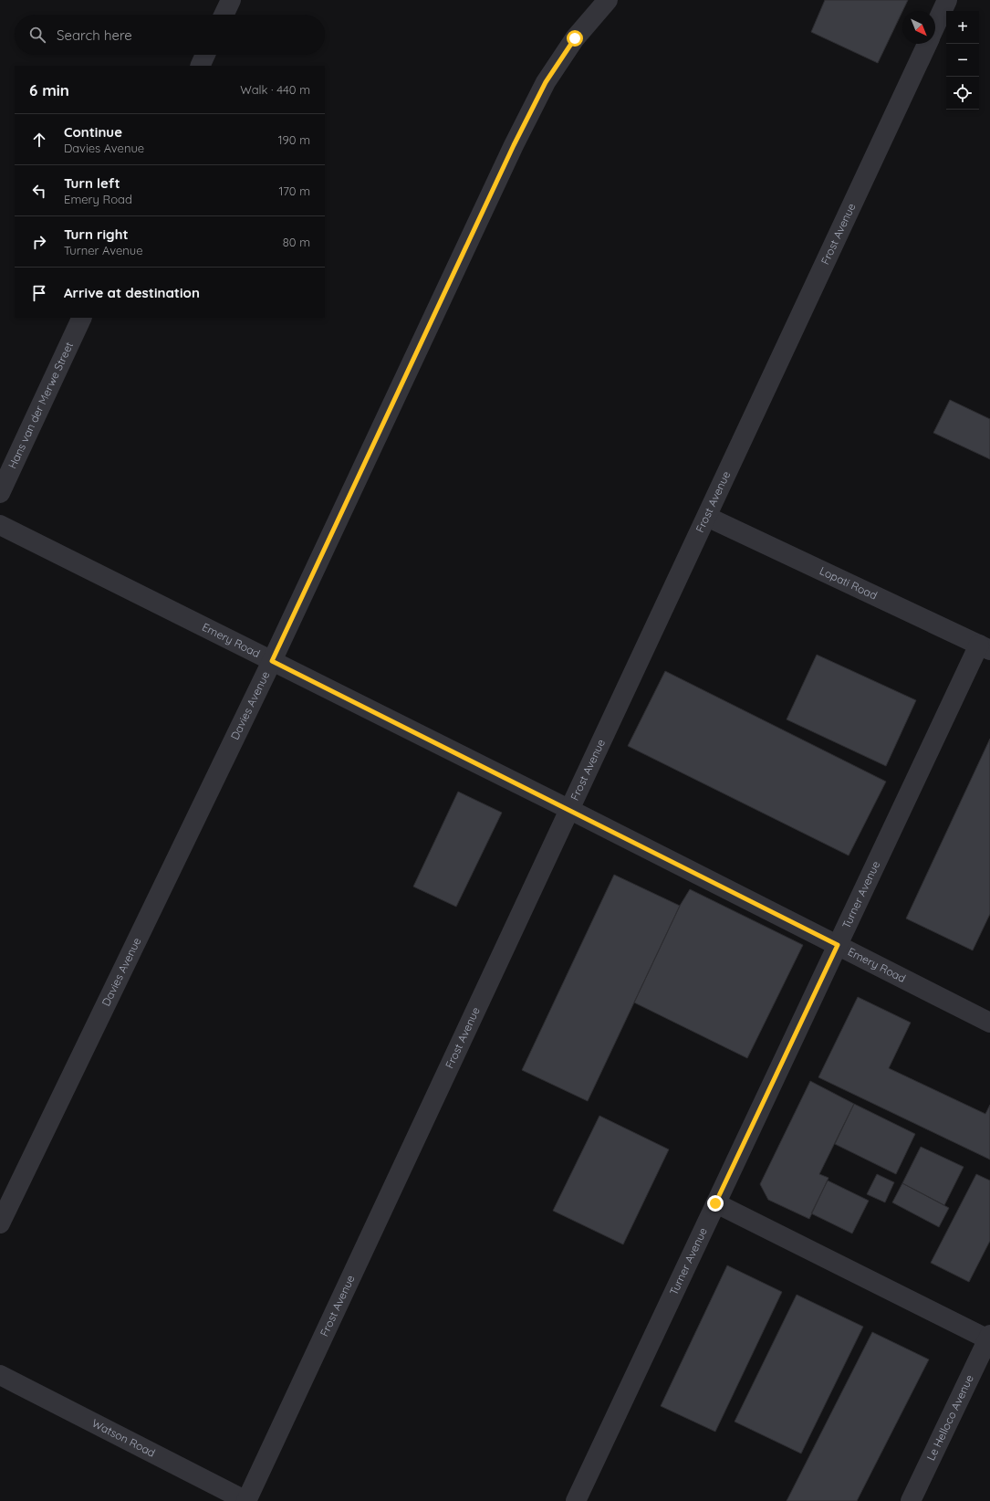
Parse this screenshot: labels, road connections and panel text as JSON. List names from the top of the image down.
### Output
{
  "streets": {
    "street": [
      "Frost Avenue",
      "Hans van der Merwe Street",
      "Lopati Road",
      "Emery Road",
      "Davies Avenue",
      "Turner Avenue",
      "Le Helloco Avenue",
      "Watson Road"
    ]
  },
  "crossings": [
    ["Frost Avenue", "Lopati Road"],
    ["Frost Avenue", "Emery Road"],
    ["Frost Avenue", "Watson Road"],
    ["Lopati Road", "Turner Avenue"],
    ["Emery Road", "Davies Avenue"],
    ["Emery Road", "Turner Avenue"]
  ],
  "north": "bottom right",
  "page": {
    "map_buttons": ["+", "−"],
    "search": "Search here",
    "heading": ["6 min", "Walk · 440 m"],
    "list": [
      ["Continue", "Davies Avenue", "190 m"],
      ["Turn left", "Emery Road", "170 m"],
      ["Turn right", "Turner Avenue", "80 m"],
      "Arrive at destination"
    ]
  }
}
